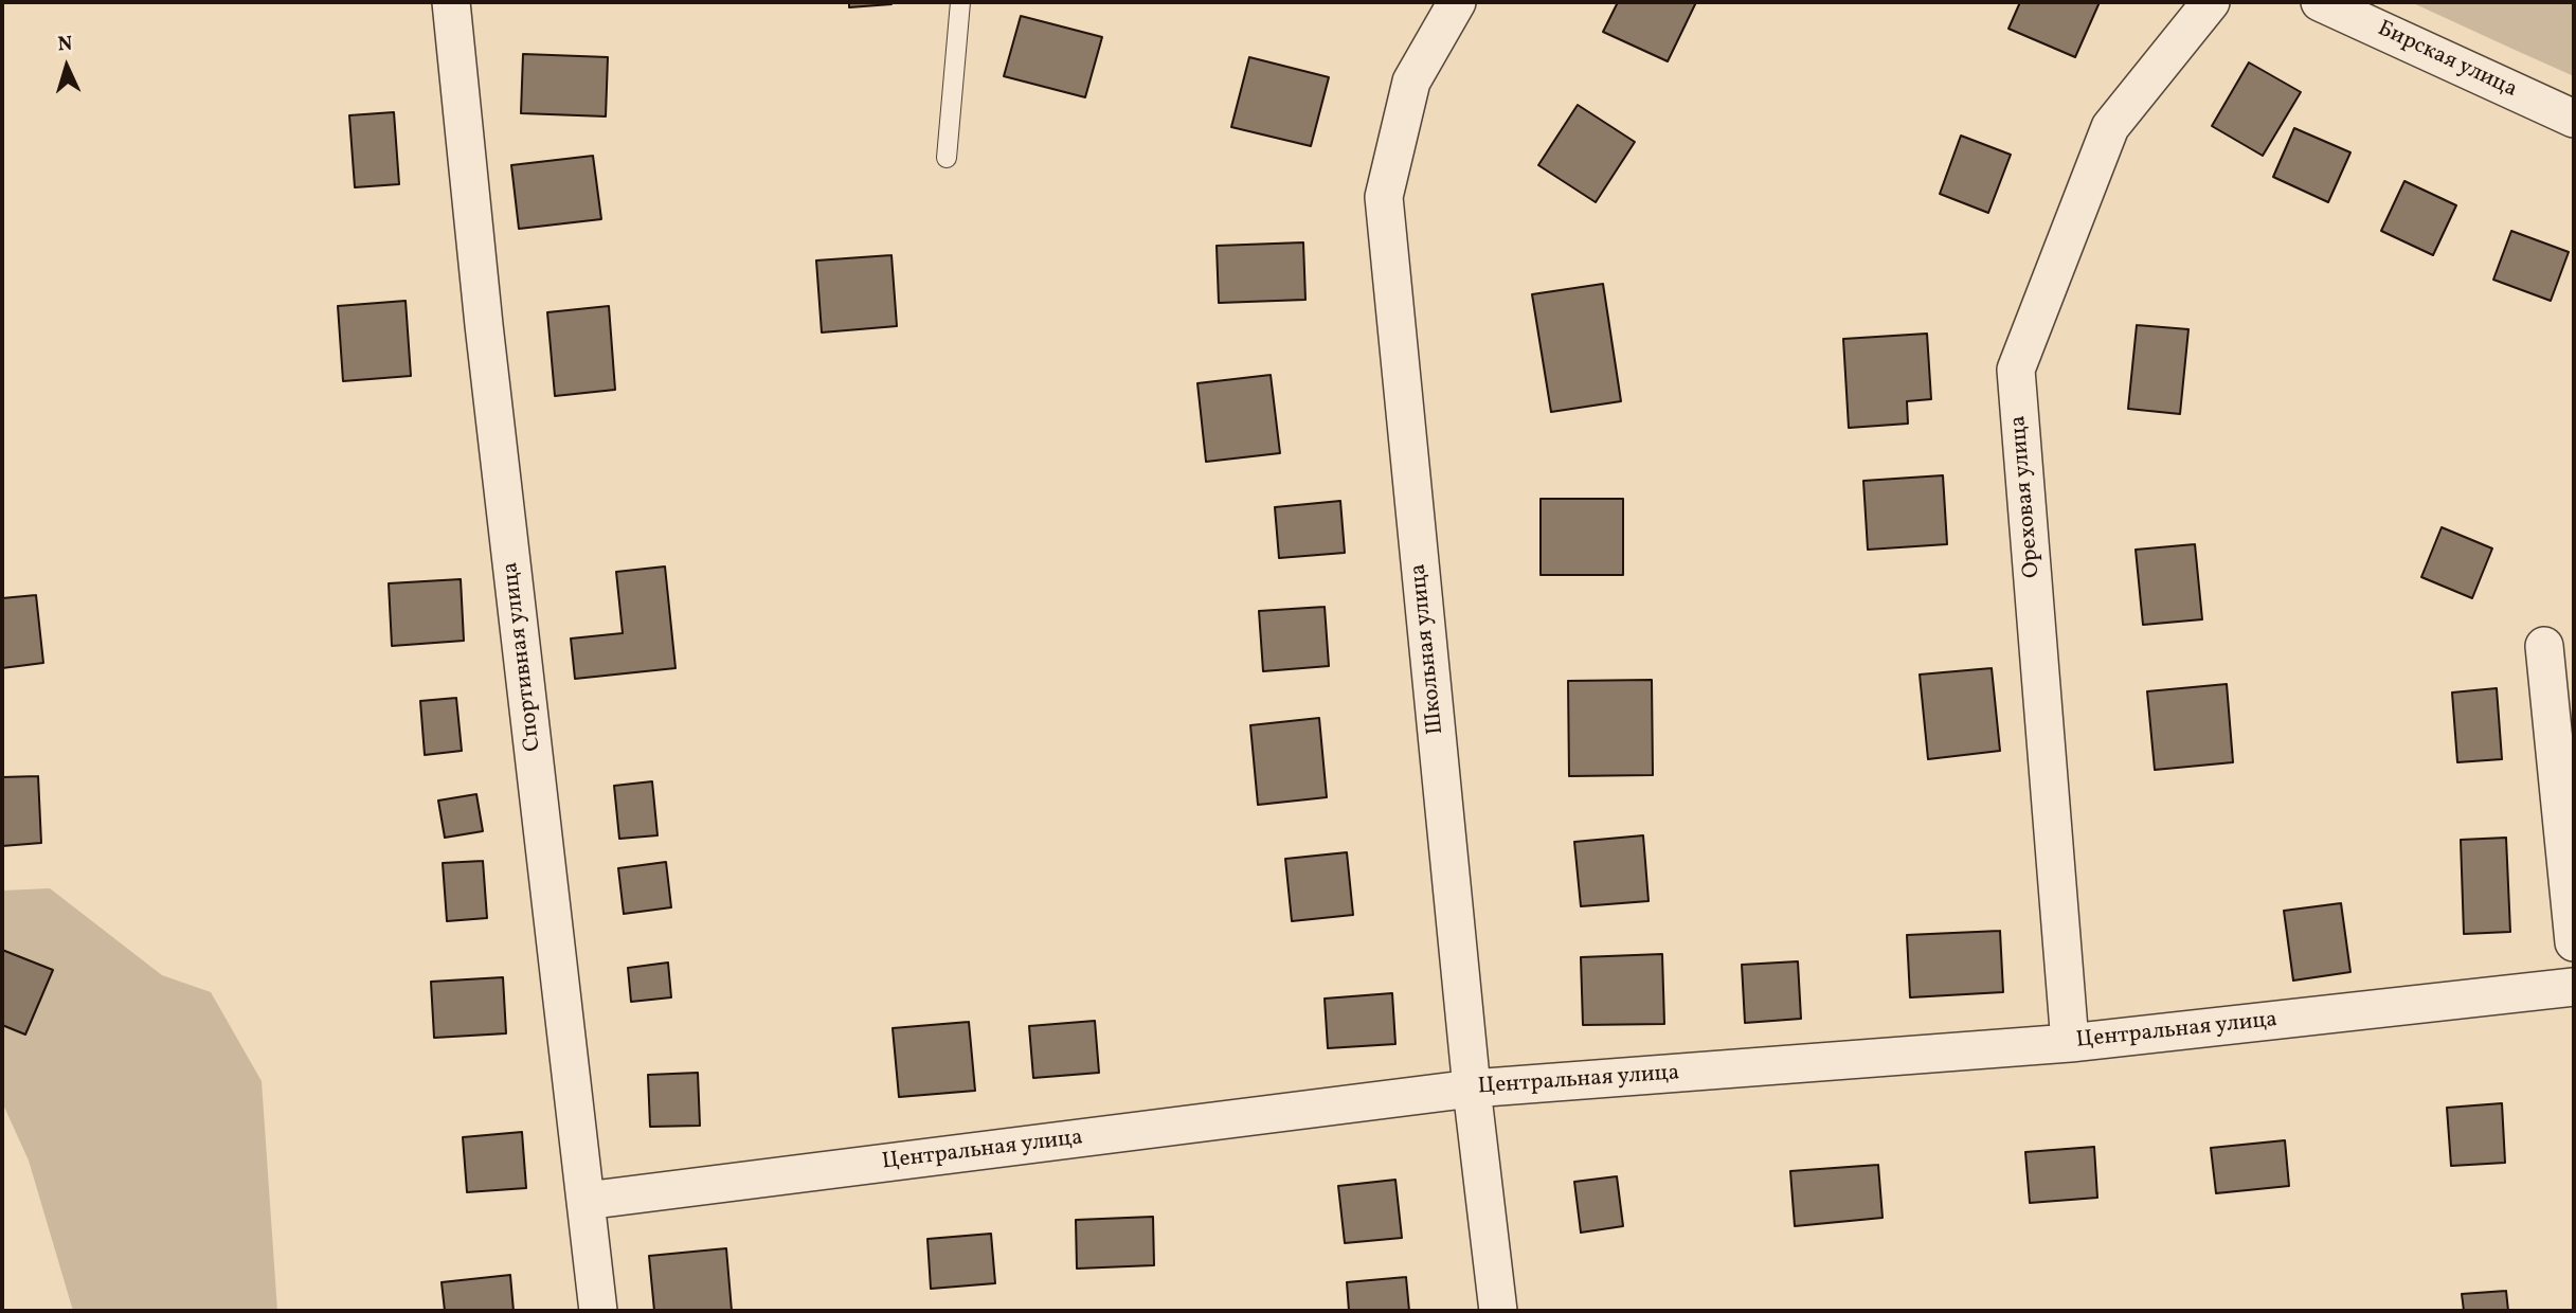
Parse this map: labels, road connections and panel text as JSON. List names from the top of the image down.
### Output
{
  "streets": {
    "street": [
      "Бирская улица",
      "Ореховая улица",
      "Школьная улица",
      "Спортивная улица",
      "Центральная улица"
    ]
  },
  "crossings": [
    ["Ореховая улица", "Центральная улица"],
    ["Школьная улица", "Центральная улица"],
    ["Спортивная улица", "Центральная улица"]
  ],
  "north": "top"
}
